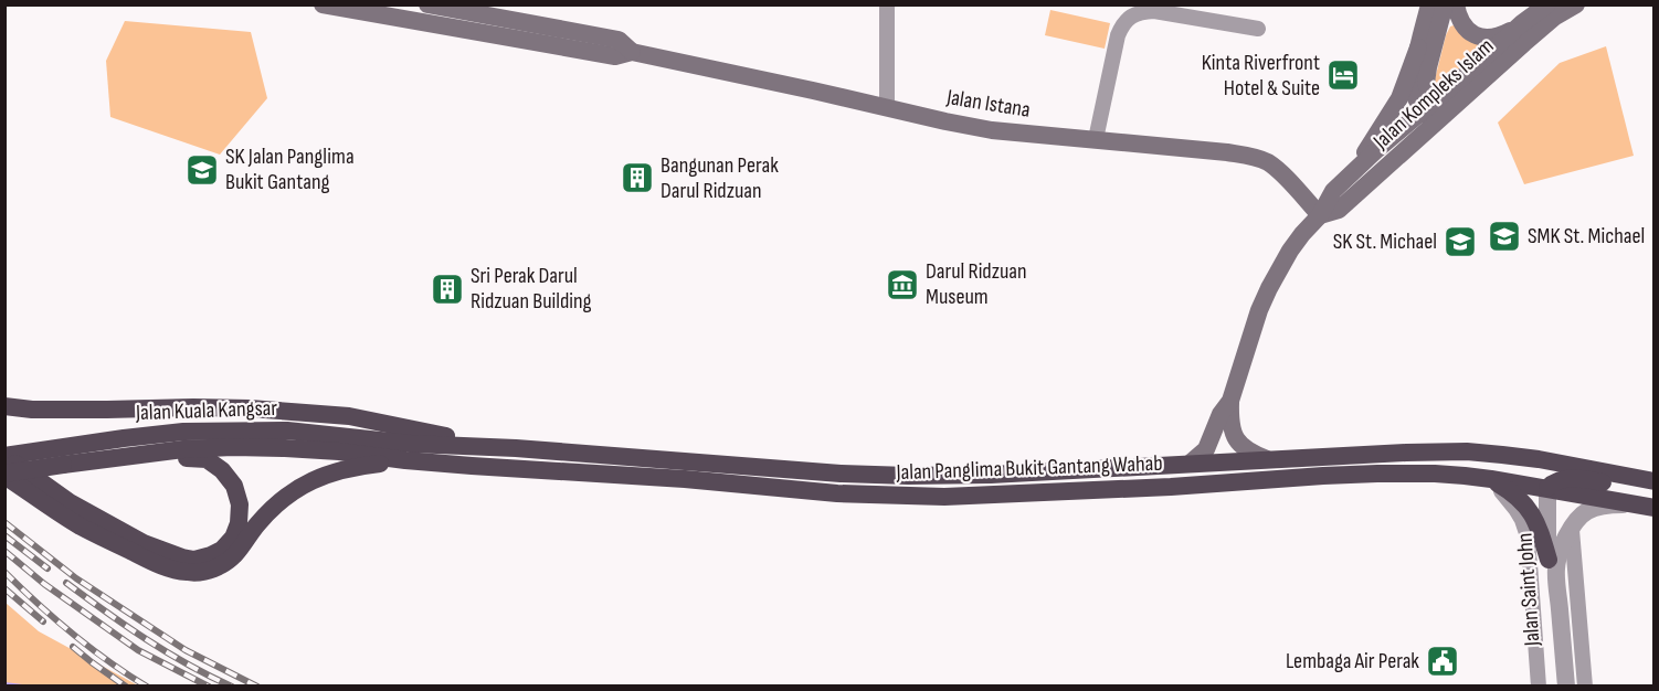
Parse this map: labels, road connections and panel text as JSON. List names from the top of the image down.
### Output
{
  "streets": {
    "highway": ["Jalan Kuala Kangsar", "Jalan Panglima Bukit Gantang Wahab"],
    "main road": ["Jalan Kompleks Islam", "Jalan Istana"],
    "street": ["Jalan Saint John"]
  },
  "crossings": [
    ["Jalan Kompleks Islam", "Jalan Istana"],
    ["Jalan Kompleks Islam", "Jalan Panglima Bukit Gantang Wahab"],
    ["Jalan Kuala Kangsar", "Jalan Panglima Bukit Gantang Wahab"],
    ["Jalan Panglima Bukit Gantang Wahab", "Jalan Saint John"]
  ],
  "places": {
    "hotel": ["Kinta Riverfront Hotel & Suite"],
    "school or university": ["SK Jalan Panglima Bukit Gantang", "SMK St. Michael", "SK St. Michael"],
    "building": ["Bangunan Perak Darul Ridzuan", "Sri Perak Darul Ridzuan Building"],
    "museum": ["Darul Ridzuan Museum"],
    "public building": ["Lembaga Air Perak"]
  }
}
